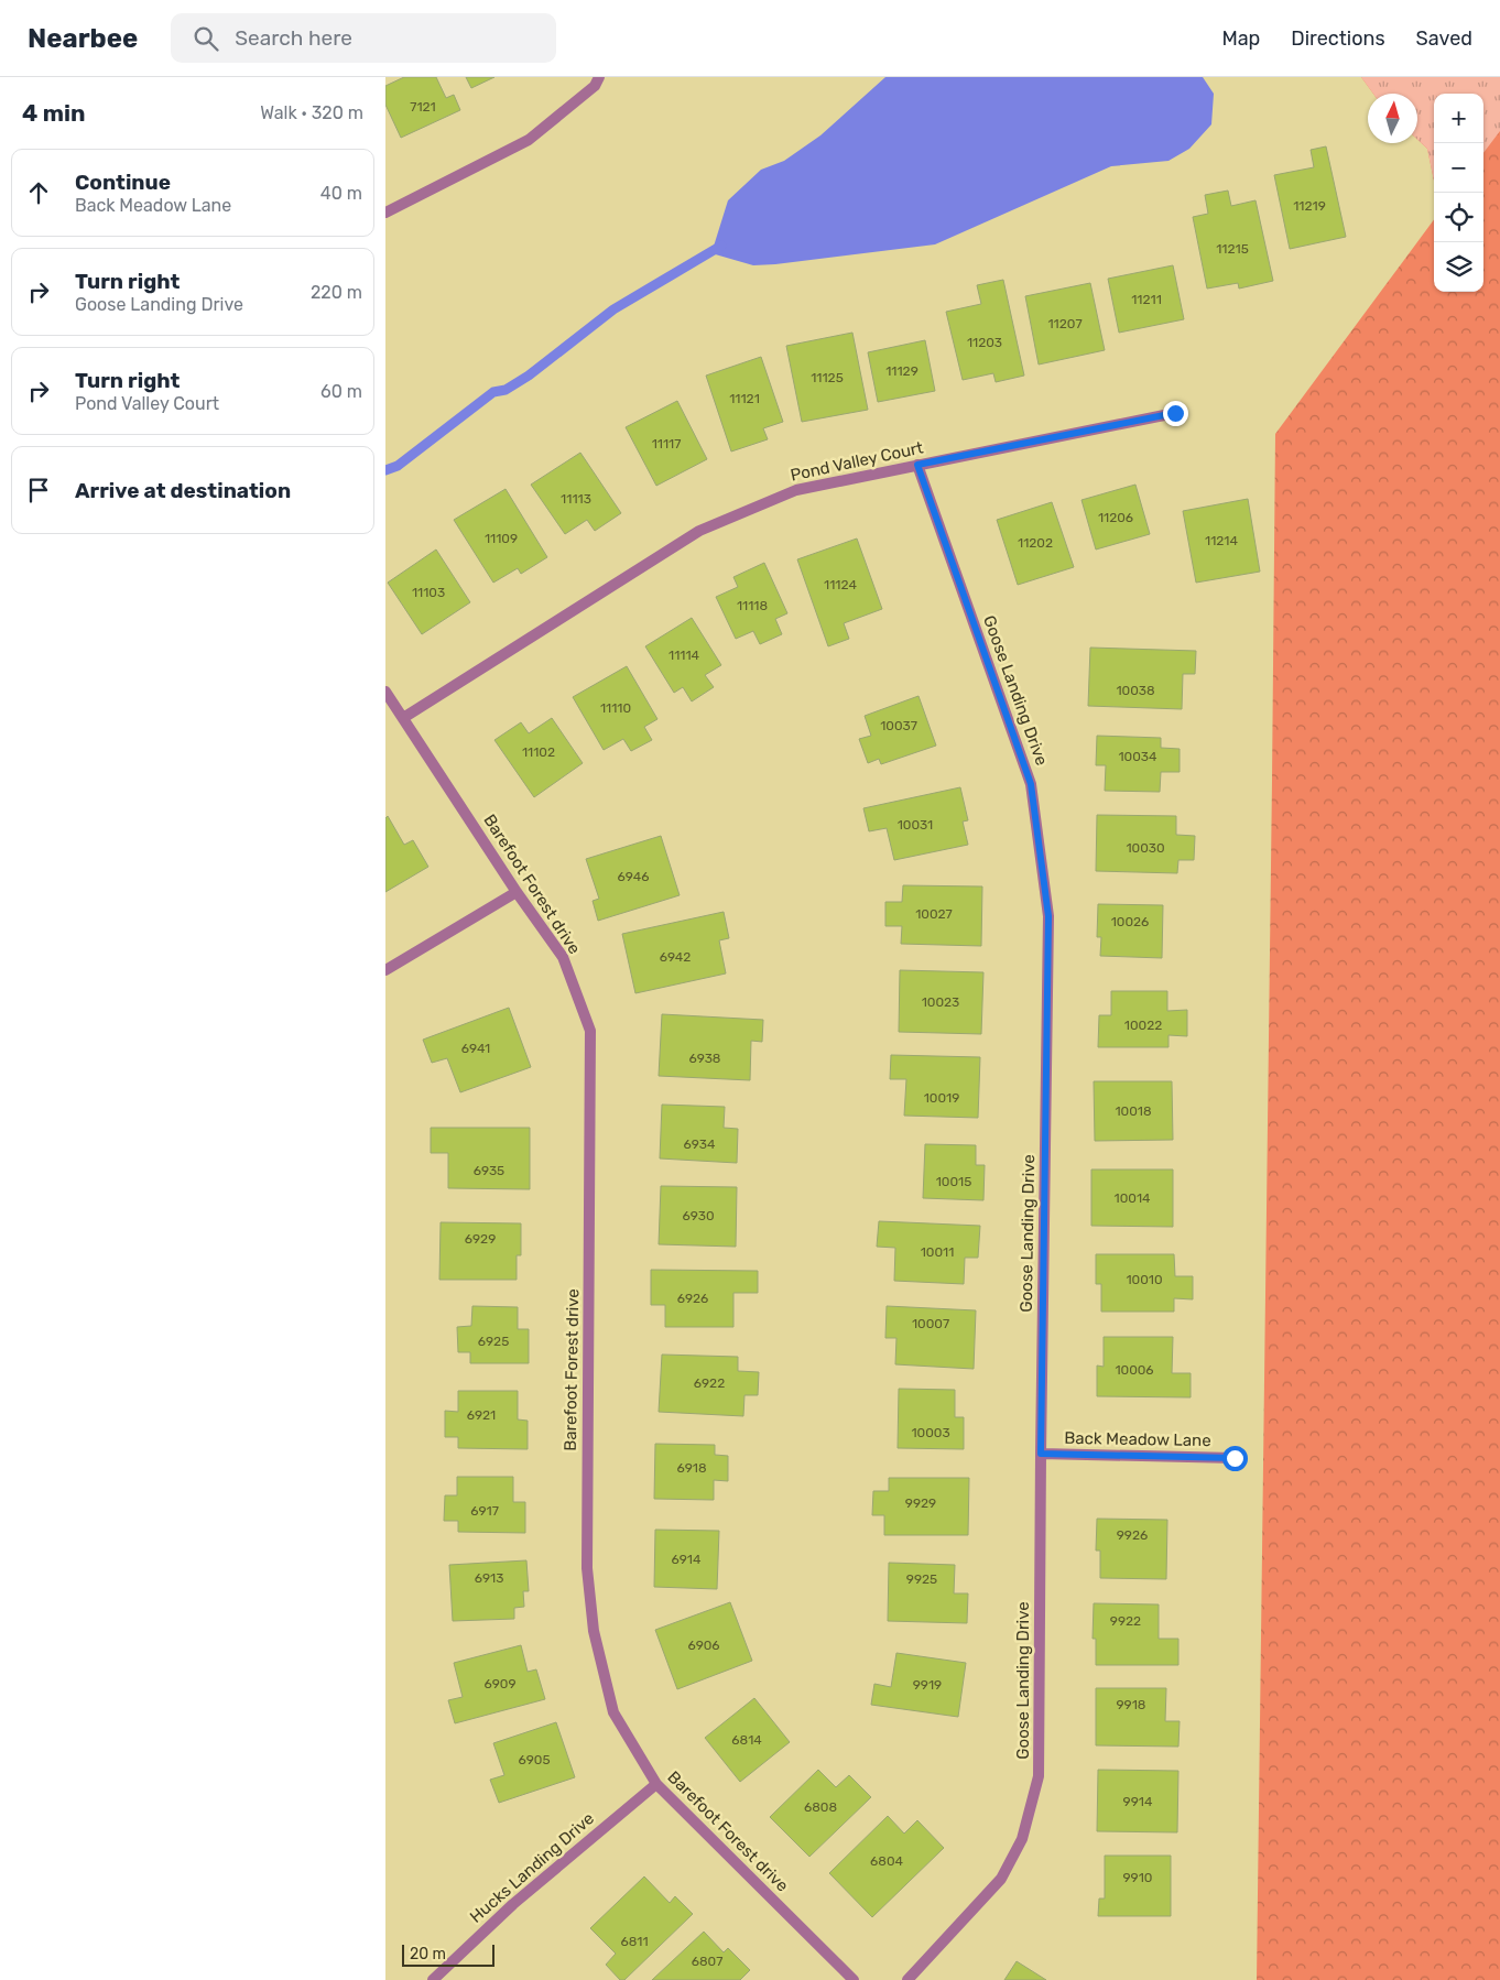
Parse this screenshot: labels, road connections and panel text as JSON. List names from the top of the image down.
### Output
{
  "streets": {
    "street": [
      "Pond Valley Court",
      "Goose Landing Drive",
      "Barefoot Forest drive",
      "Back Meadow Lane",
      "Hucks Landing Drive"
    ]
  },
  "crossings": [
    ["Pond Valley Court", "Goose Landing Drive"],
    ["Pond Valley Court", "Barefoot Forest drive"],
    ["Goose Landing Drive", "Back Meadow Lane"],
    ["Barefoot Forest drive", "Hucks Landing Drive"]
  ],
  "house_numbers": [
    "7121",
    "11219",
    "11215",
    "11211",
    "11207",
    "11203",
    "11129",
    "11125",
    "11121",
    "11117",
    "11113",
    "11206",
    "11109",
    "11214",
    "11202",
    "11124",
    "11103",
    "11118",
    "11114",
    "10038",
    "11110",
    "10037",
    "11102",
    "10034",
    "10031",
    "10030",
    "6946",
    "10027",
    "10026",
    "6942",
    "10023",
    "10022",
    "6941",
    "6938",
    "10019",
    "10018",
    "6934",
    "6935",
    "10015",
    "10014",
    "6930",
    "6929",
    "10011",
    "10010",
    "6926",
    "10007",
    "6925",
    "10006",
    "6922",
    "6921",
    "10003",
    "6918",
    "9929",
    "6917",
    "9926",
    "6914",
    "6913",
    "9925",
    "9922",
    "6906",
    "6909",
    "9919",
    "9918",
    "6814",
    "6905",
    "9914",
    "6808",
    "6804",
    "9910",
    "6811",
    "6807"
  ],
  "scale_bar": "20 m",
  "north": "top",
  "page": {
    "header": "Nearbee",
    "search": "Search here",
    "nav": ["Map", "Directions", "Saved"],
    "heading": ["4 min", "Walk · 320 m"],
    "map_buttons": ["+", "−"],
    "list": [
      ["Continue", "Back Meadow Lane", "40 m"],
      ["Turn right", "Goose Landing Drive", "220 m"],
      ["Turn right", "Pond Valley Court", "60 m"],
      "Arrive at destination"
    ],
    "scale": "20 m"
  }
}
